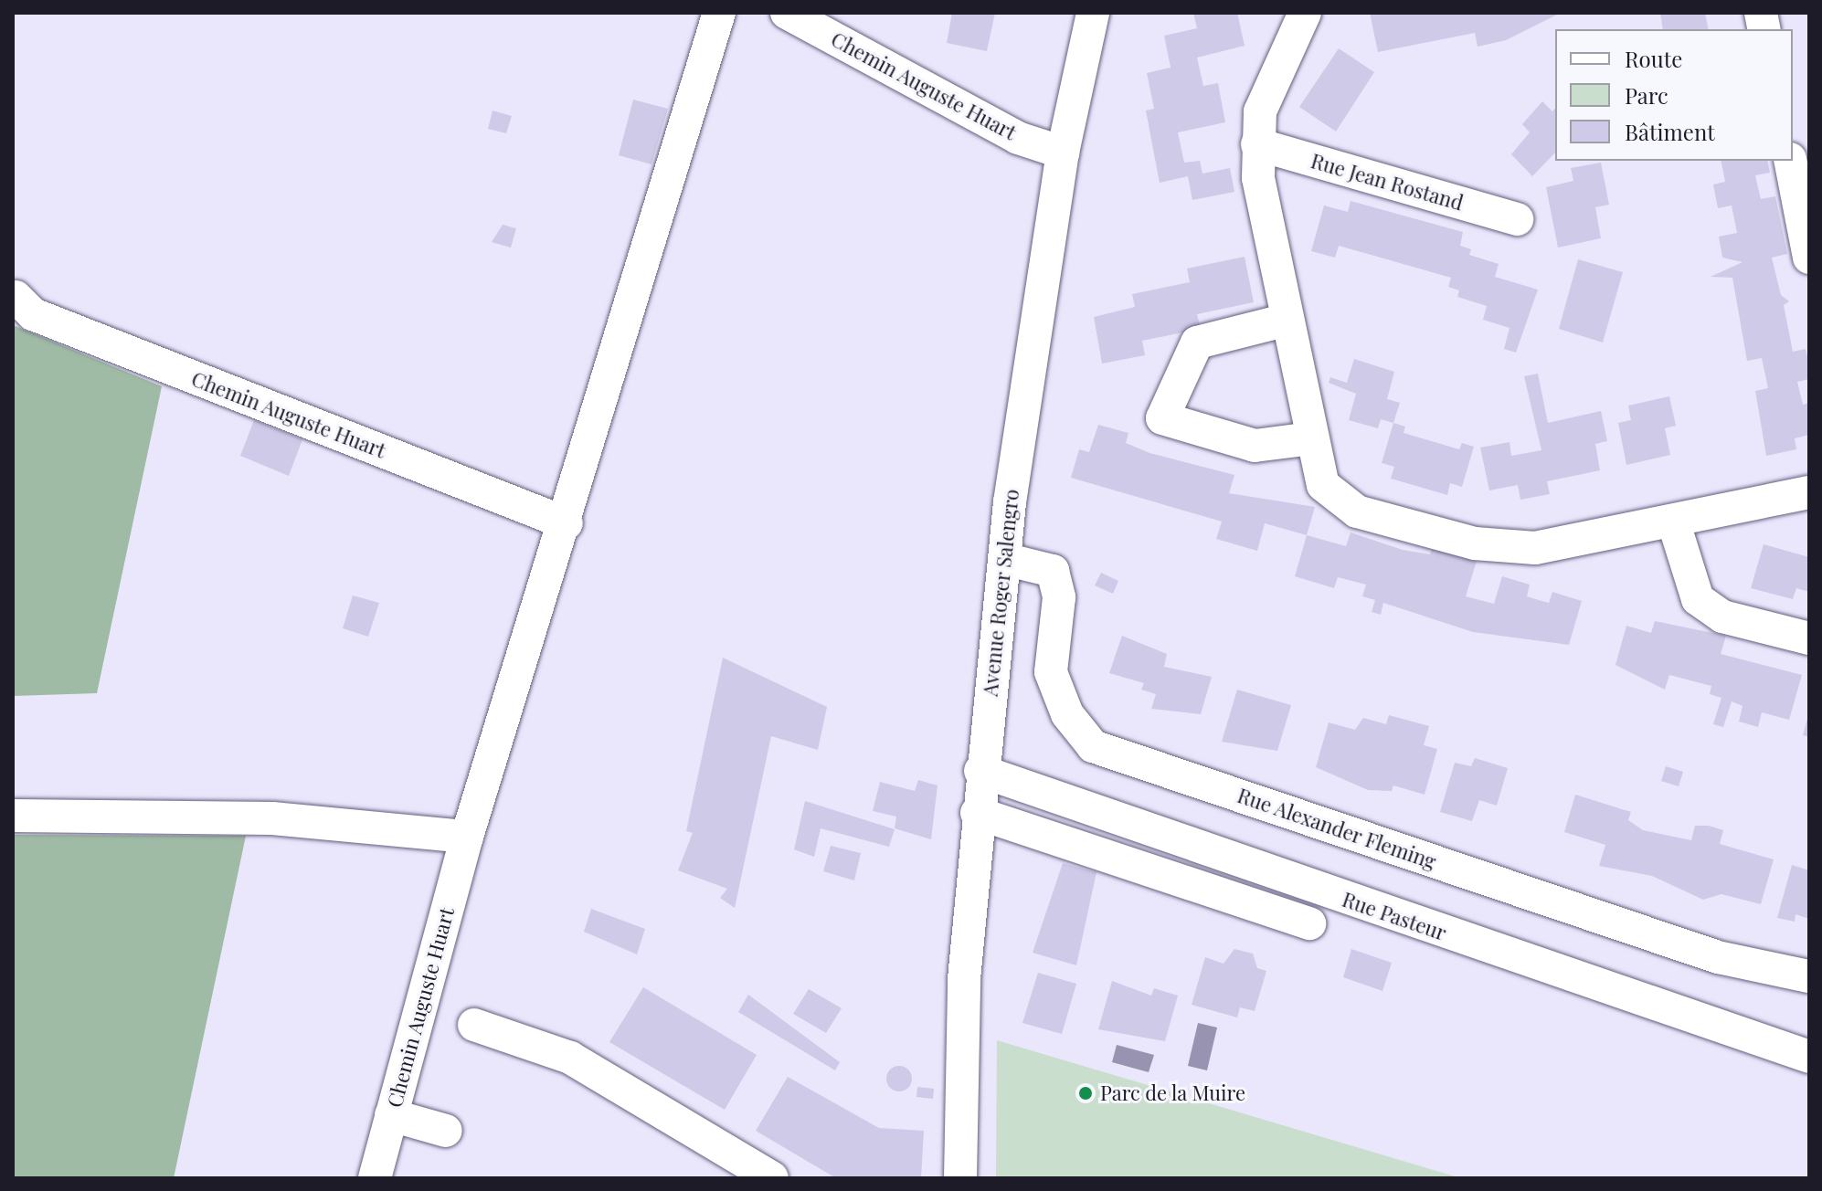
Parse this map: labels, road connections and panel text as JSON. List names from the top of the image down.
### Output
{
  "streets": {
    "street": [
      "Chemin Auguste Huart",
      "Rue Jean Rostand",
      "Avenue Roger Salengro",
      "Rue Alexander Fleming",
      "Rue Pasteur"
    ]
  },
  "crossings": [
    ["Chemin Auguste Huart", "Avenue Roger Salengro"],
    ["Avenue Roger Salengro", "Rue Alexander Fleming"],
    ["Avenue Roger Salengro", "Rue Pasteur"]
  ],
  "places": ["Parc de la Muire"],
  "legend": ["Route", "Parc", "Bâtiment"]
}
